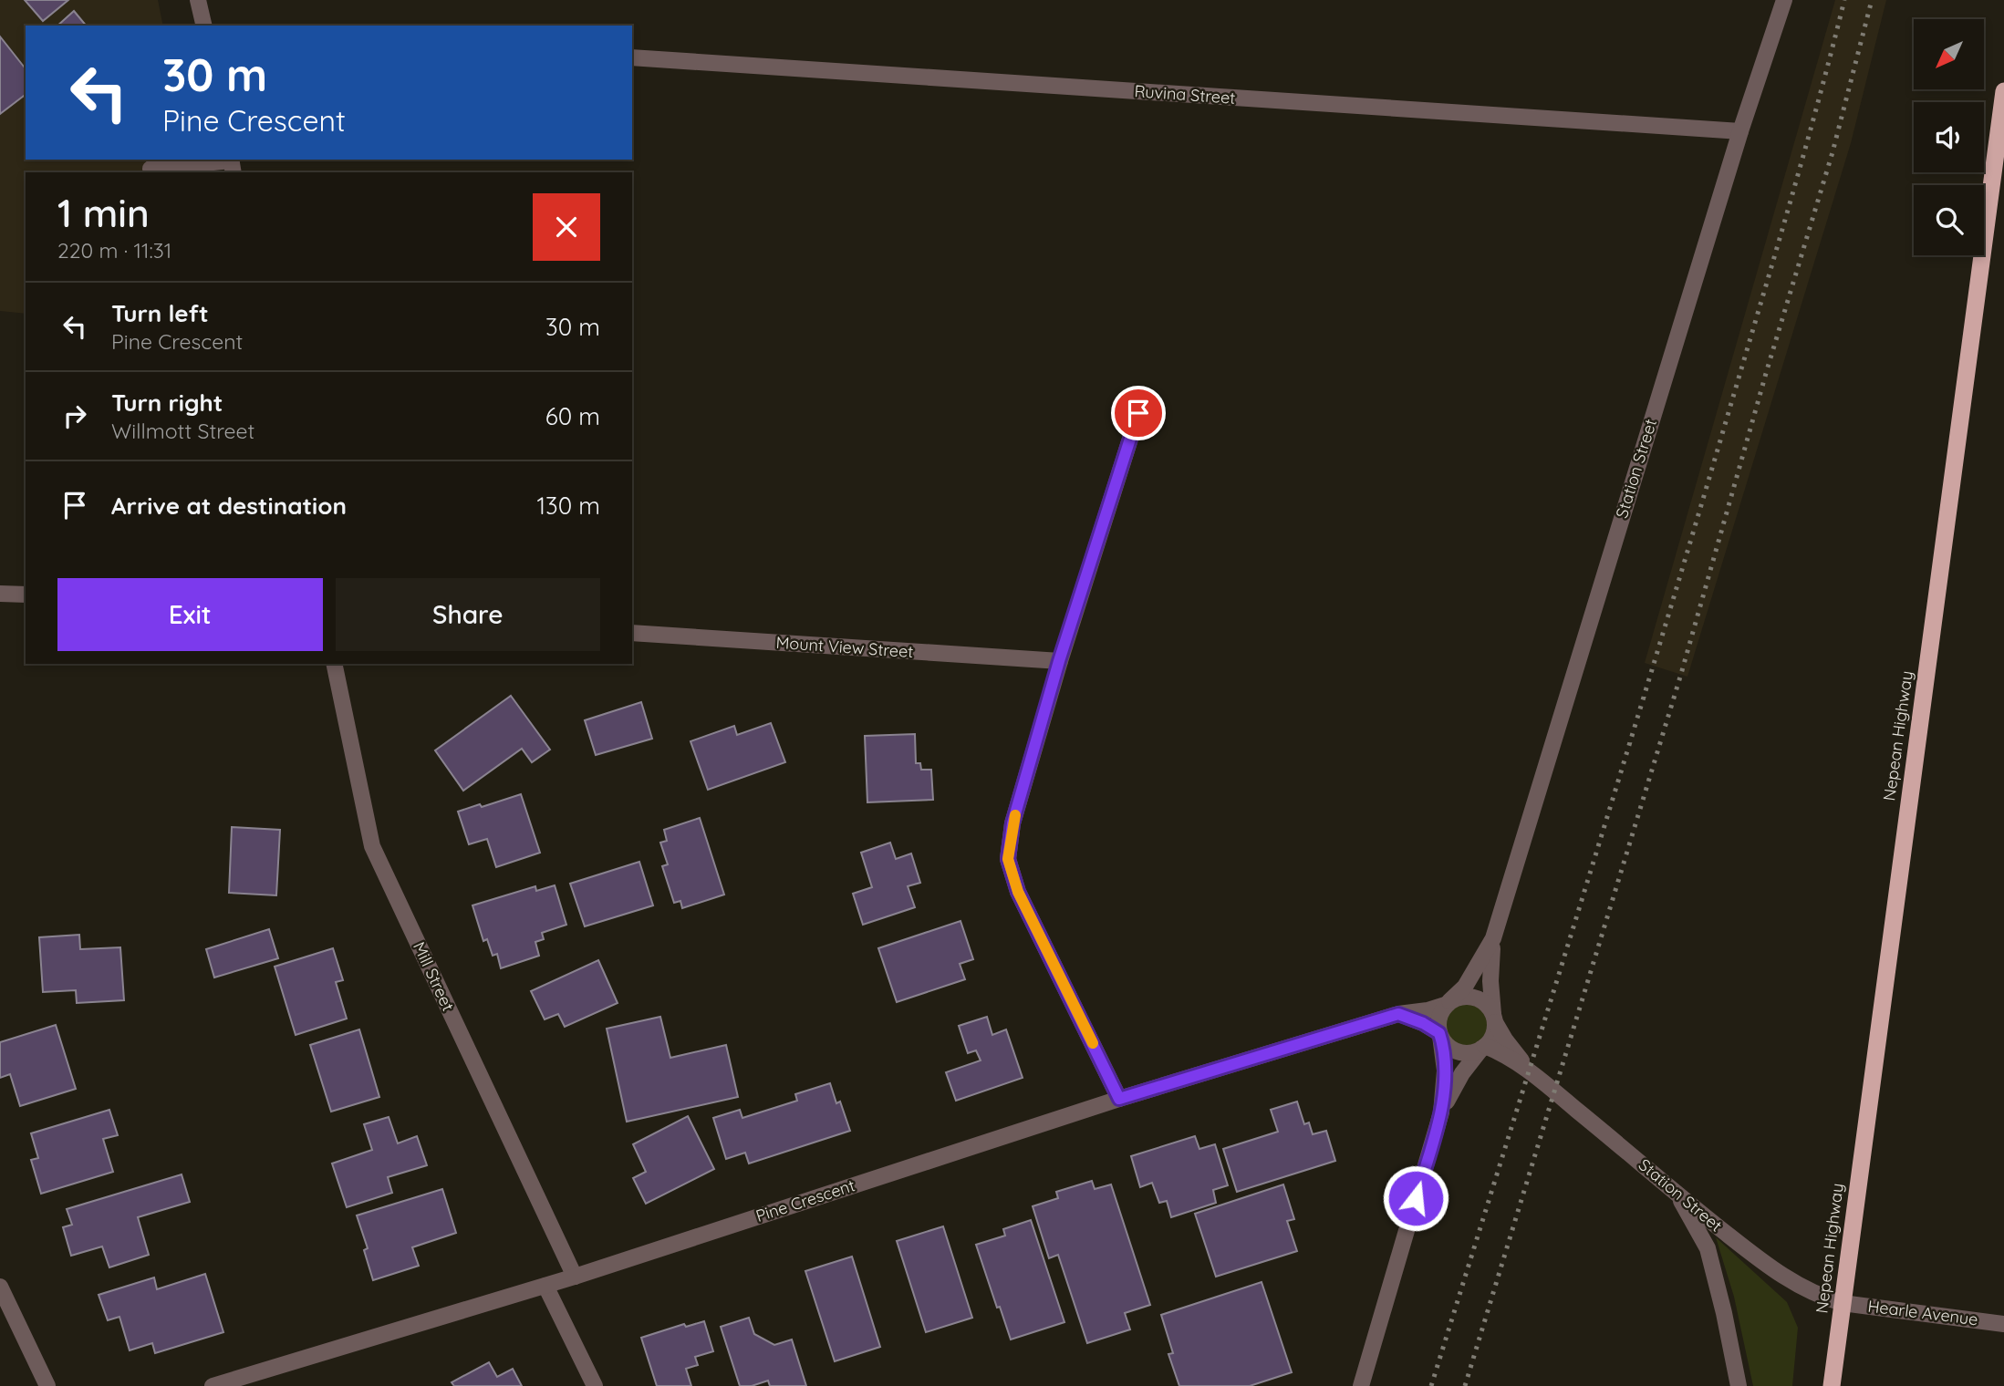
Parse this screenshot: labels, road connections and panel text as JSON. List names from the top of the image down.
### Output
{
  "streets": {
    "highway": ["Nepean Highway"],
    "street": [
      "Ruvina Street",
      "Station Street",
      "Mount View Street",
      "Mill Street",
      "Pine Crescent",
      "Hearle Avenue"
    ]
  },
  "crossings": [
    ["Ruvina Street", "Station Street"],
    ["Station Street", "Nepean Highway"],
    ["Station Street", "Pine Crescent"],
    ["Station Street", "Hearle Avenue"],
    ["Nepean Highway", "Hearle Avenue"],
    ["Mill Street", "Pine Crescent"]
  ],
  "north": "bottom left",
  "page": {
    "turn": ["30 m", "Pine Crescent"],
    "heading": ["1 min", "220 m · 11:31"],
    "list": [
      {
        "name": "Turn left",
        "note": "Pine Crescent",
        "value": "30 m"
      },
      {
        "name": "Turn right",
        "note": "Willmott Street",
        "value": "60 m"
      },
      {
        "name": "Arrive at destination",
        "value": "130 m"
      }
    ],
    "buttons": ["Exit", "Share"]
  }
}
